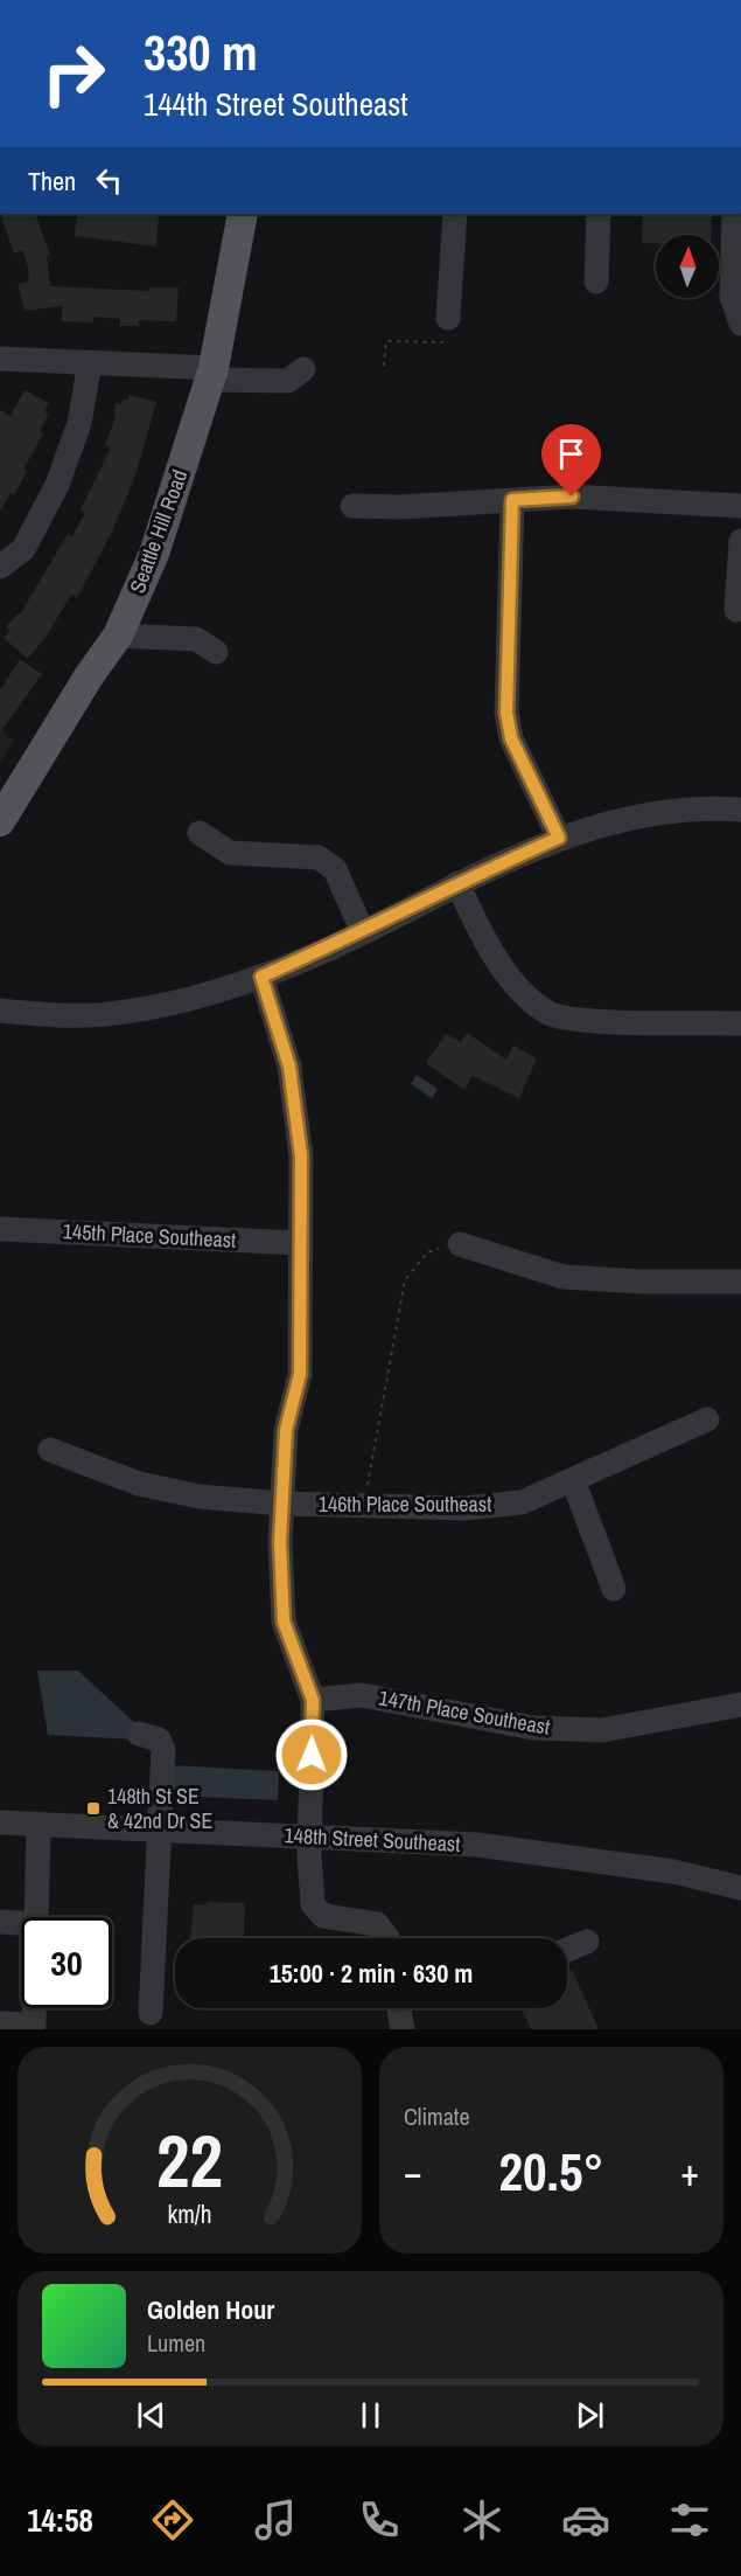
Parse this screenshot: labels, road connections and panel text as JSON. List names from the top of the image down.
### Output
{
  "streets": {
    "main road": ["Seattle Hill Road"],
    "street": [
      "145th Place Southeast",
      "146th Place Southeast",
      "147th Place Southeast",
      "148th Street Southeast"
    ]
  },
  "places": {
    "transit": ["148th St SE & 42nd Dr SE"]
  },
  "north": "top",
  "page": {
    "turn": ["330 m", "144th Street Southeast"],
    "then": "Then",
    "limit": "30",
    "trip": "15:00 · 2 min · 630 m",
    "tile": "Climate",
    "heat": ["−", "20.5°", "+"],
    "song": ["Golden Hour", "Lumen"],
    "tabs": "14:58",
    "gauge": ["22", "km/h"]
  }
}
